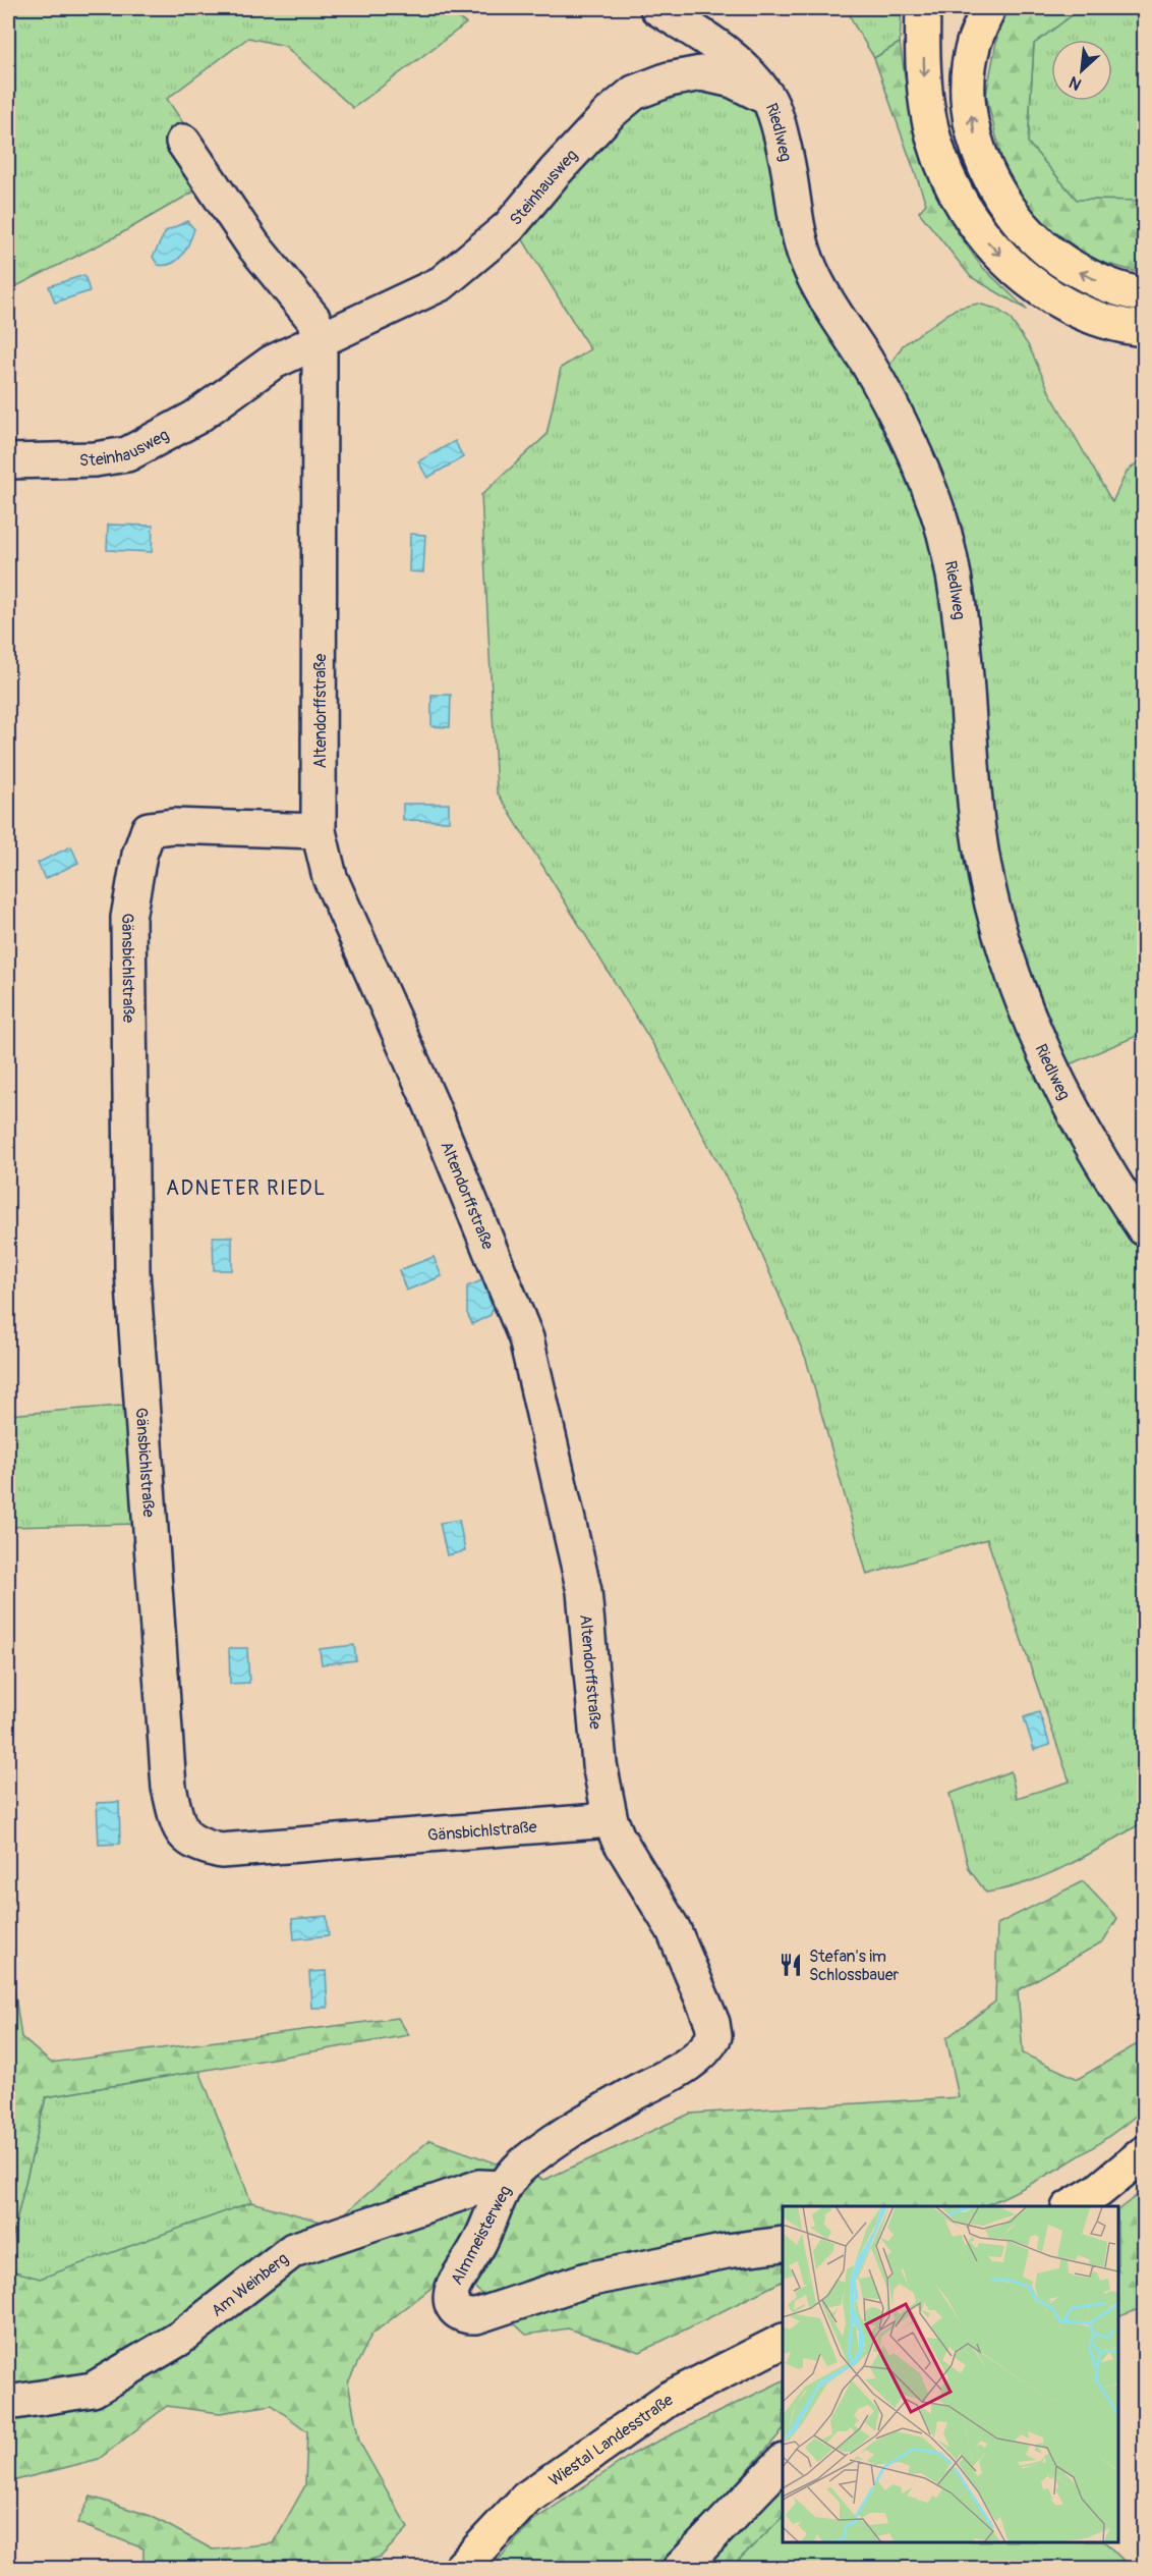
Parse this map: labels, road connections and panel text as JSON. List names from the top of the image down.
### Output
{
  "streets": {
    "main road": ["Wiestal Landesstraße"],
    "street": [
      "Riedlweg",
      "Steinhausweg",
      "Altendorffstraße",
      "Gänsbichlstraße",
      "Almmeisterweg",
      "Am Weinberg"
    ]
  },
  "crossings": [
    ["Riedlweg", "Steinhausweg"],
    ["Steinhausweg", "Altendorffstraße"],
    ["Altendorffstraße", "Gänsbichlstraße"],
    ["Altendorffstraße", "Almmeisterweg"],
    ["Almmeisterweg", "Am Weinberg"]
  ],
  "districts": ["ADNETER RIEDL"],
  "places": {
    "restaurant": ["Stefan's im Schlossbauer"]
  },
  "north": "bottom left"
}
